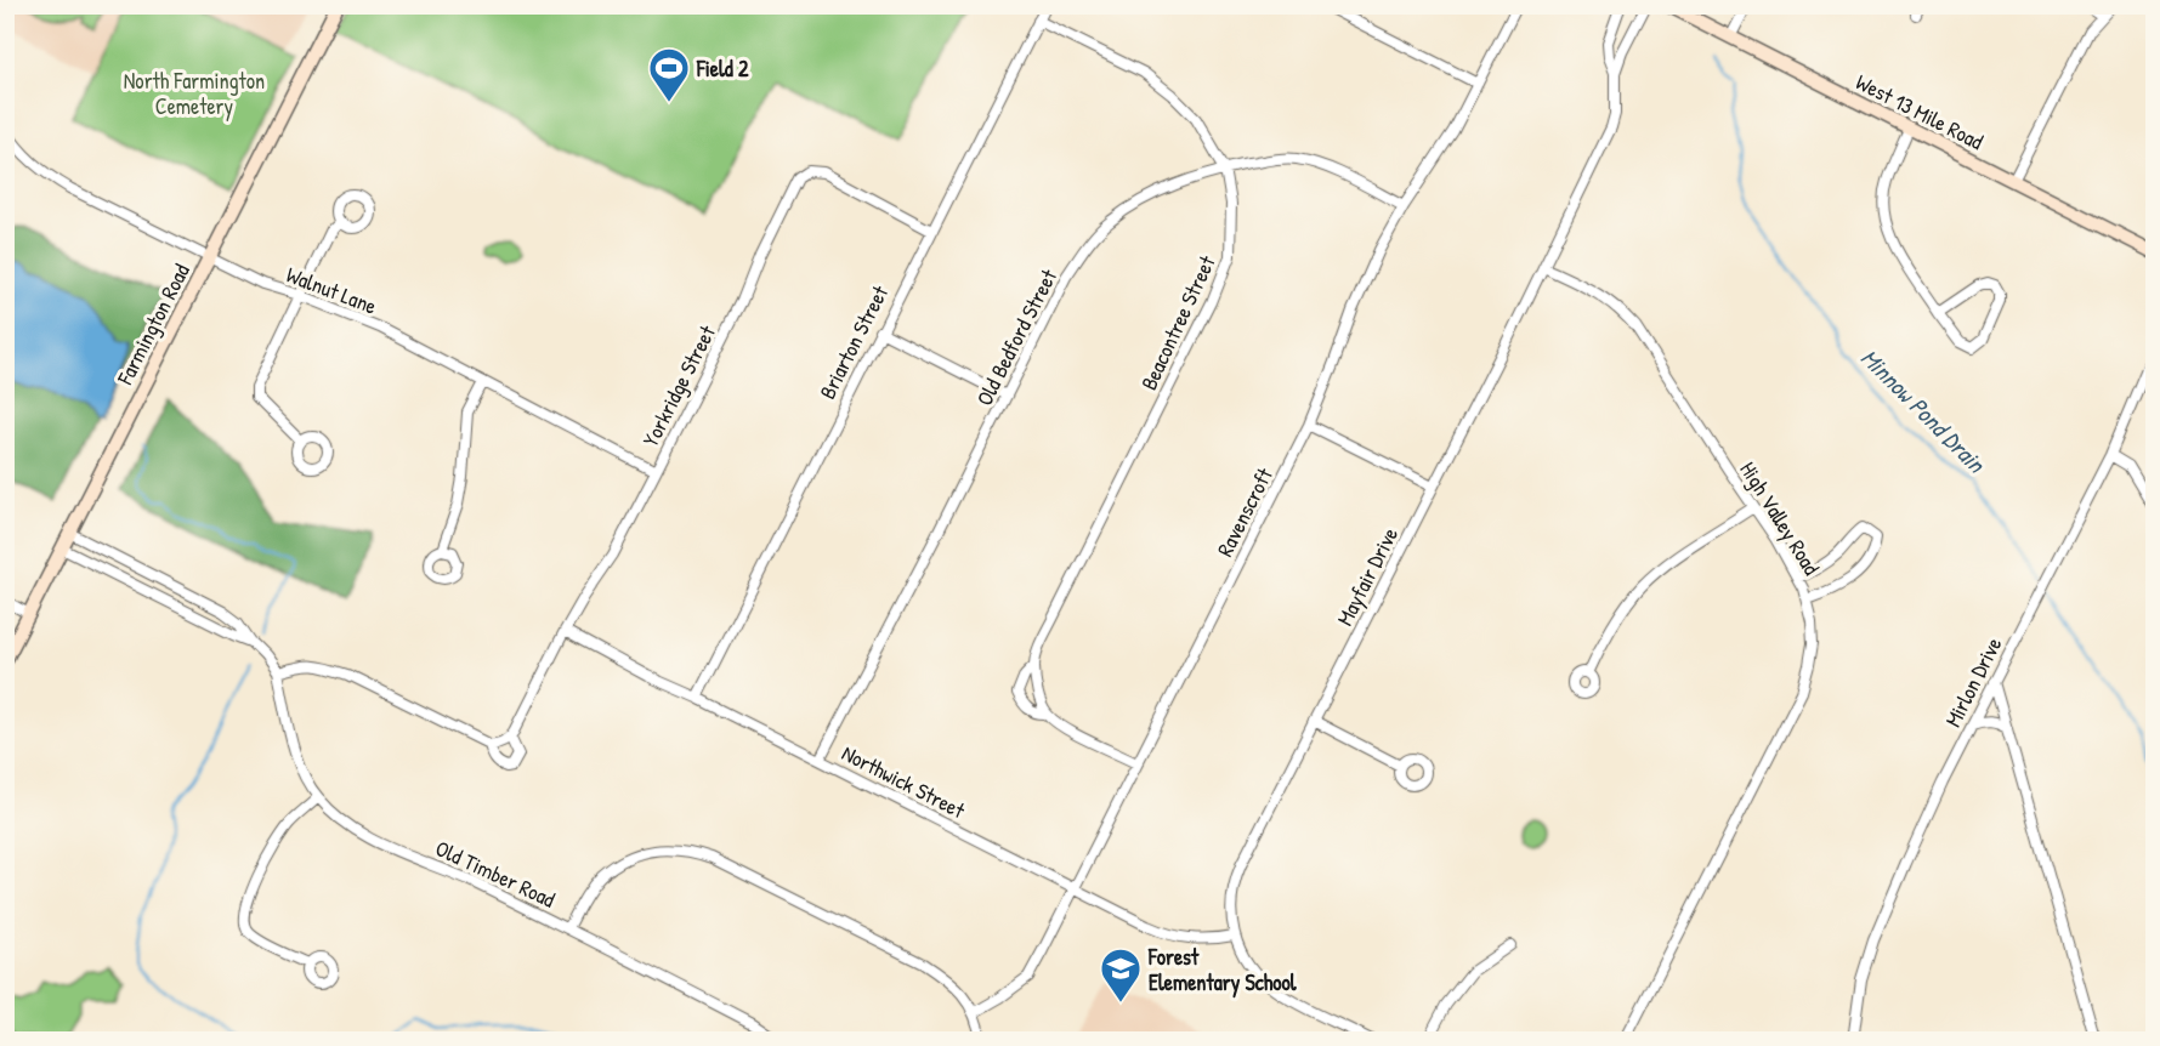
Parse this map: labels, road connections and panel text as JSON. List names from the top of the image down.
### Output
{
  "streets": {
    "street": [
      "West 13 Mile Road",
      "Walnut Lane",
      "Beacontree Street",
      "Farmington Road",
      "Old Bedford Street",
      "Briarton Street",
      "Yorkridge Street",
      "Ravenscroft",
      "High Valley Road",
      "Mayfair Drive",
      "Mirlon Drive",
      "Northwick Street",
      "Old Timber Road"
    ]
  },
  "crossings": [
    ["Walnut Lane", "Farmington Road"],
    ["Walnut Lane", "Yorkridge Street"],
    ["Beacontree Street", "Old Bedford Street"],
    ["Beacontree Street", "Briarton Street"],
    ["Beacontree Street", "Ravenscroft"],
    ["Old Bedford Street", "Ravenscroft"],
    ["Old Bedford Street", "Northwick Street"],
    ["Briarton Street", "Yorkridge Street"],
    ["Briarton Street", "Northwick Street"],
    ["Yorkridge Street", "Northwick Street"],
    ["Yorkridge Street", "Old Timber Road"],
    ["Ravenscroft", "Northwick Street"],
    ["High Valley Road", "Mayfair Drive"],
    ["Mayfair Drive", "Northwick Street"]
  ],
  "water": ["Minnow Pond Drain"],
  "parks": ["North Farmington Cemetery"],
  "places": {
    "sports": ["Field 2"],
    "school or university": ["Forest Elementary School"]
  }
}
